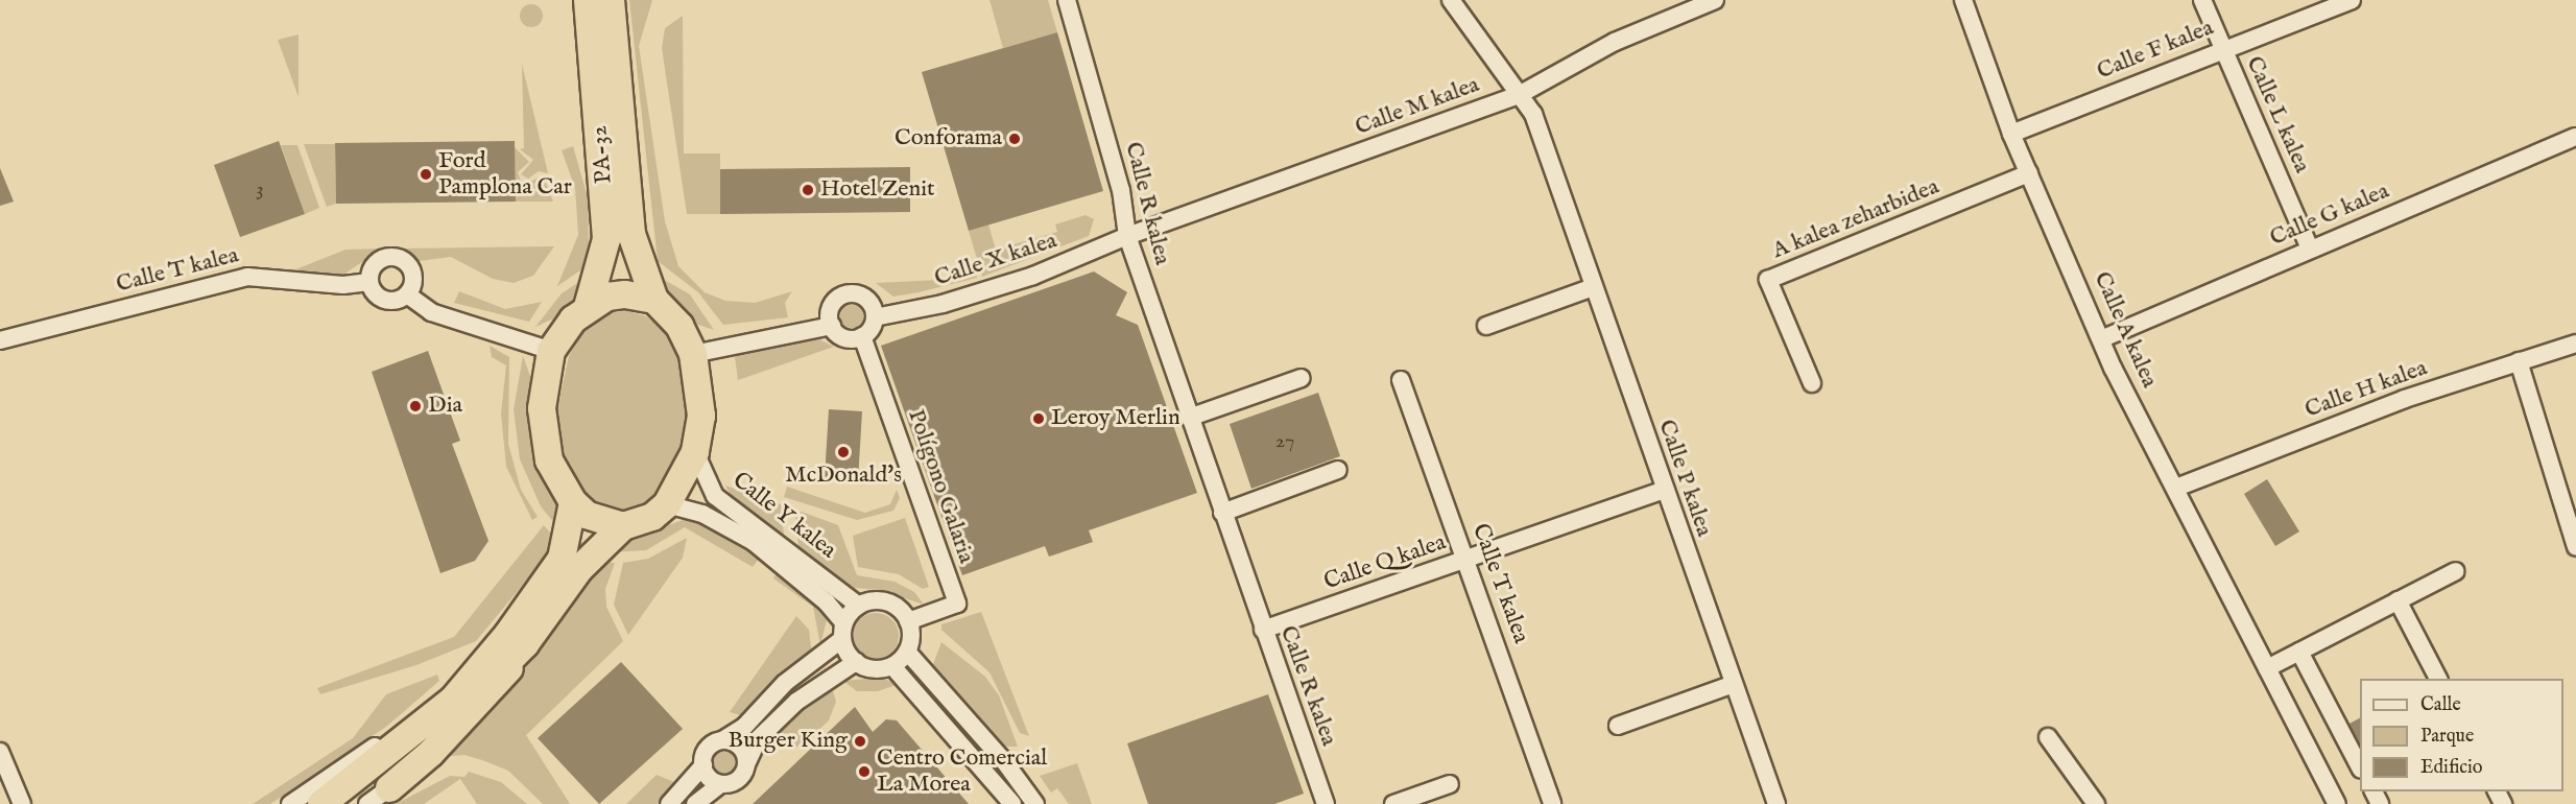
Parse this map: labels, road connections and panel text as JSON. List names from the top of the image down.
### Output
{
  "streets": {
    "highway": ["PA-32"],
    "street": [
      "Calle F kalea",
      "Calle M kalea",
      "Calle L kalea",
      "Calle R kalea",
      "Calle G kalea",
      "A kalea zeharbidea",
      "Calle X kalea",
      "Calle T kalea",
      "Calle A kalea",
      "Calle H kalea",
      "Calle P kalea",
      "Polígono Galaria",
      "Calle Y kalea",
      "Calle Q kalea"
    ]
  },
  "crossings": [
    ["Calle F kalea", "Calle L kalea"],
    ["Calle F kalea", "Calle A kalea"],
    ["Calle M kalea", "Calle R kalea"],
    ["Calle M kalea", "Calle X kalea"],
    ["Calle M kalea", "Calle P kalea"],
    ["Calle L kalea", "Calle G kalea"],
    ["PA-32", "Calle Y kalea"],
    ["Calle R kalea", "Calle X kalea"],
    ["Calle R kalea", "Calle Q kalea"],
    ["Calle G kalea", "Calle A kalea"],
    ["A kalea zeharbidea", "Calle A kalea"],
    ["Calle X kalea", "Polígono Galaria"],
    ["Calle T kalea", "Calle Q kalea"],
    ["Calle A kalea", "Calle H kalea"],
    ["Calle P kalea", "Calle Q kalea"],
    ["Polígono Galaria", "Calle Y kalea"]
  ],
  "places": [
    "Conforama",
    "Ford Pamplona Car",
    "Hotel Zenit",
    "Dia",
    "Leroy Merlin",
    "McDonald's",
    "Burger King",
    "Centro Comercial La Morea"
  ],
  "house_numbers": ["3", "27"],
  "legend": ["Calle", "Parque", "Edificio"]
}
